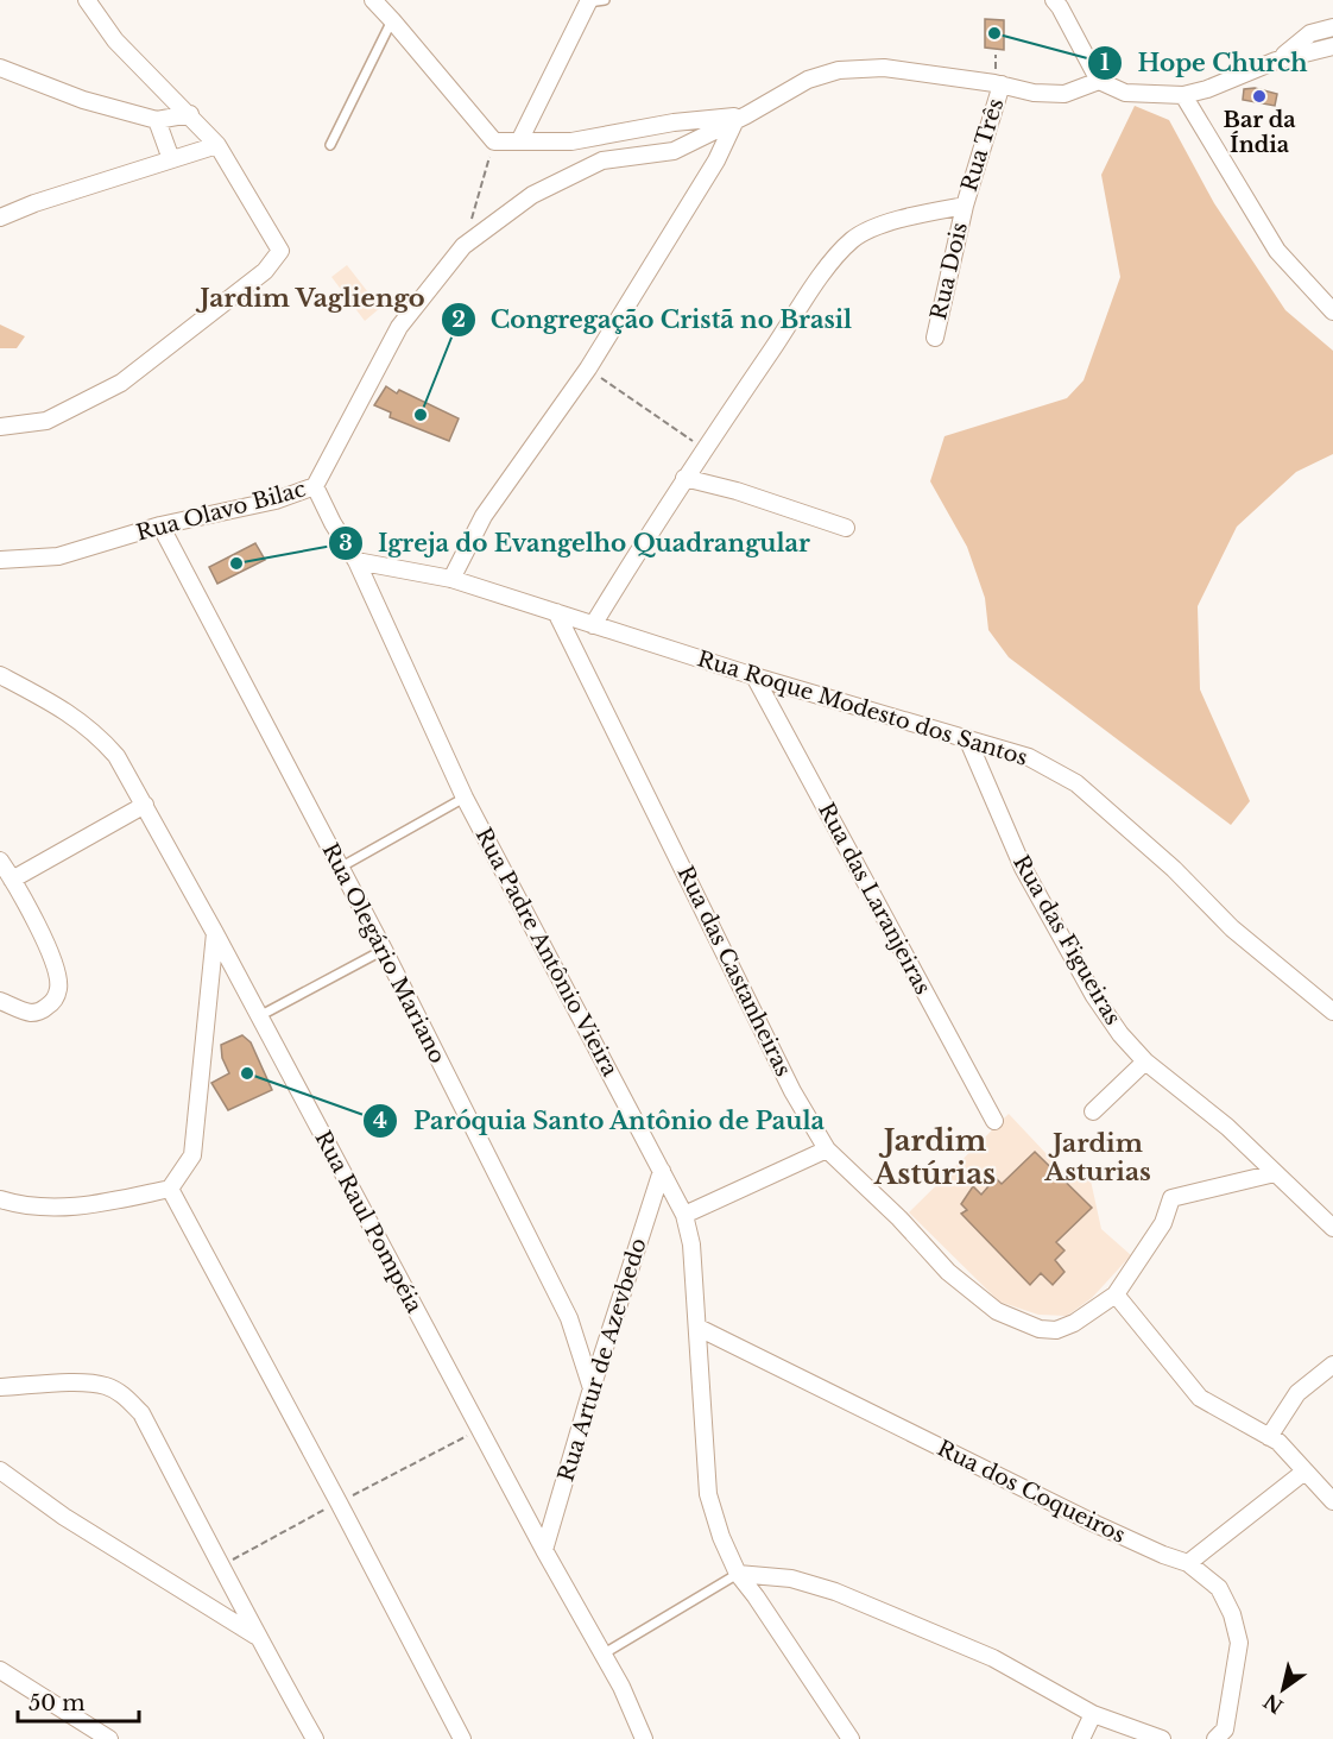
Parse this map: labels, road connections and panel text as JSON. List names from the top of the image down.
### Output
{
  "streets": {
    "street": [
      "Rua Três",
      "Rua Dois",
      "Rua Olavo Bilac",
      "Rua Roque Modesto dos Santos",
      "Rua das Laranjeiras",
      "Rua das Figueiras",
      "Rua Padre Antônio Vieira",
      "Rua Olegário Mariano",
      "Rua das Castanheiras",
      "Rua Raul Pompéia",
      "Rua Artur de Azevbedo",
      "Rua dos Coqueiros"
    ]
  },
  "crossings": [
    ["Rua Três", "Rua Dois"],
    ["Rua Três", "Rua Olavo Bilac"],
    ["Rua Olavo Bilac", "Rua Padre Antônio Vieira"],
    ["Rua Olavo Bilac", "Rua Olegário Mariano"],
    ["Rua Roque Modesto dos Santos", "Rua das Laranjeiras"],
    ["Rua Roque Modesto dos Santos", "Rua das Figueiras"],
    ["Rua Roque Modesto dos Santos", "Rua Padre Antônio Vieira"],
    ["Rua Roque Modesto dos Santos", "Rua das Castanheiras"],
    ["Rua das Figueiras", "Rua das Castanheiras"],
    ["Rua Padre Antônio Vieira", "Rua Artur de Azevbedo"],
    ["Rua Padre Antônio Vieira", "Rua dos Coqueiros"],
    ["Rua Olegário Mariano", "Rua Artur de Azevbedo"],
    ["Rua Raul Pompéia", "Rua Artur de Azevbedo"]
  ],
  "districts": ["Jardim Vagliengo", "Jardim Astúrias", "Jardim Asturias"],
  "places": [
    "Hope Church",
    "Bar da Índia",
    "Congregação Cristã no Brasil",
    "Igreja do Evangelho Quadrangular",
    "Paróquia Santo Antônio de Paula"
  ],
  "scale_bar": "50 m",
  "north": "bottom left"
}
